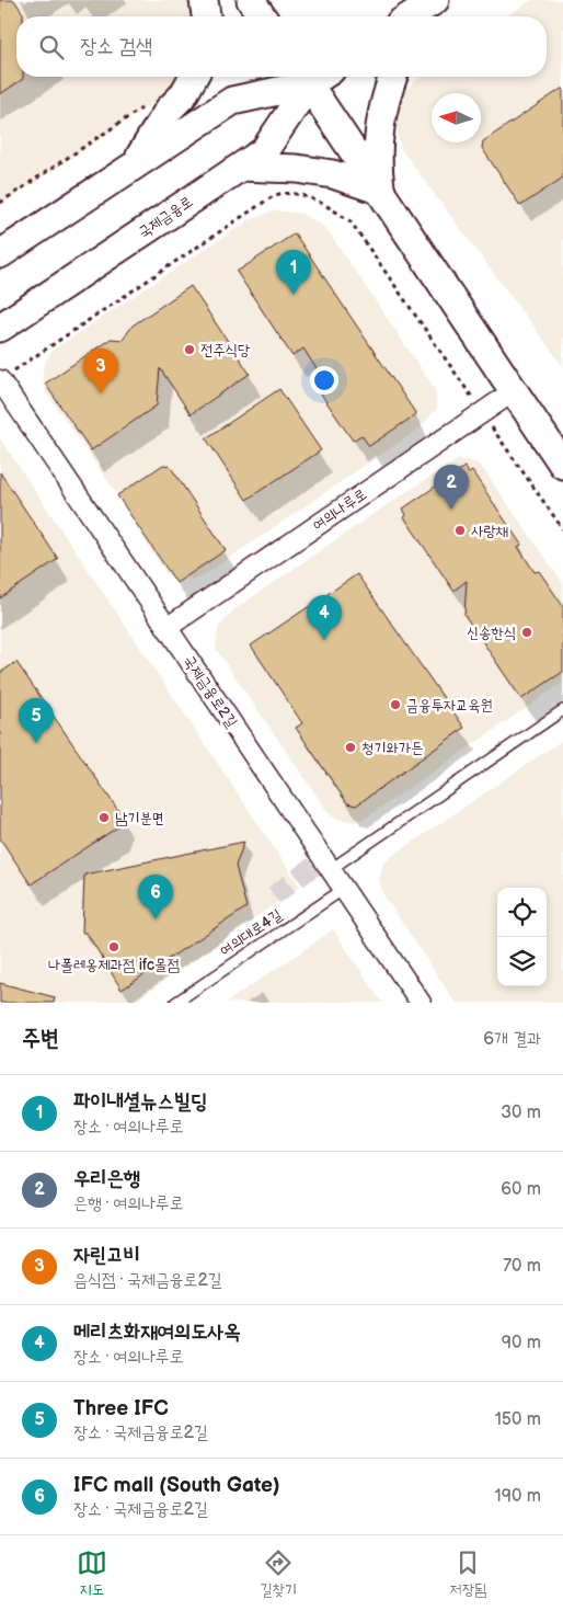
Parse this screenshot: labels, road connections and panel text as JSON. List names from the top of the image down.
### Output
{
  "streets": {
    "street": ["국제금융로", "여의나루로", "국제금융로2길"],
    "lane": ["여의대로4길"]
  },
  "crossings": [
    ["여의나루로", "국제금융로2길"],
    ["국제금융로2길", "여의대로4길"]
  ],
  "places": [
    "전주식당",
    "사랑채",
    "신송한식",
    "금융투자교육원",
    "청기와가든",
    "남기분면",
    "나폴레옹제과점 ifc몰점"
  ],
  "north": "left",
  "page": {
    "search": "장소 검색",
    "pins": [
      "1",
      "3",
      "2",
      "4",
      "5",
      "6"
    ],
    "heading": ["주변", "6개 결과"],
    "list": [
      {
        "mark": "1",
        "name": "파이내셜뉴스빌딩",
        "note": "장소 · 여의나루로",
        "value": "30 m"
      },
      {
        "mark": "2",
        "name": "우리은행",
        "note": "은행 · 여의나루로",
        "value": "60 m"
      },
      {
        "mark": "3",
        "name": "자린고비",
        "note": "음식점 · 국제금융로2길",
        "value": "70 m"
      },
      {
        "mark": "4",
        "name": "메리츠화재여의도사옥",
        "note": "장소 · 여의나루로",
        "value": "90 m"
      },
      {
        "mark": "5",
        "name": "Three IFC",
        "note": "장소 · 국제금융로2길",
        "value": "150 m"
      },
      {
        "mark": "6",
        "name": "IFC mall (South Gate)",
        "note": "장소 · 국제금융로2길",
        "value": "190 m"
      }
    ],
    "nav": ["지도", "길찾기", "저장됨"]
  }
}
